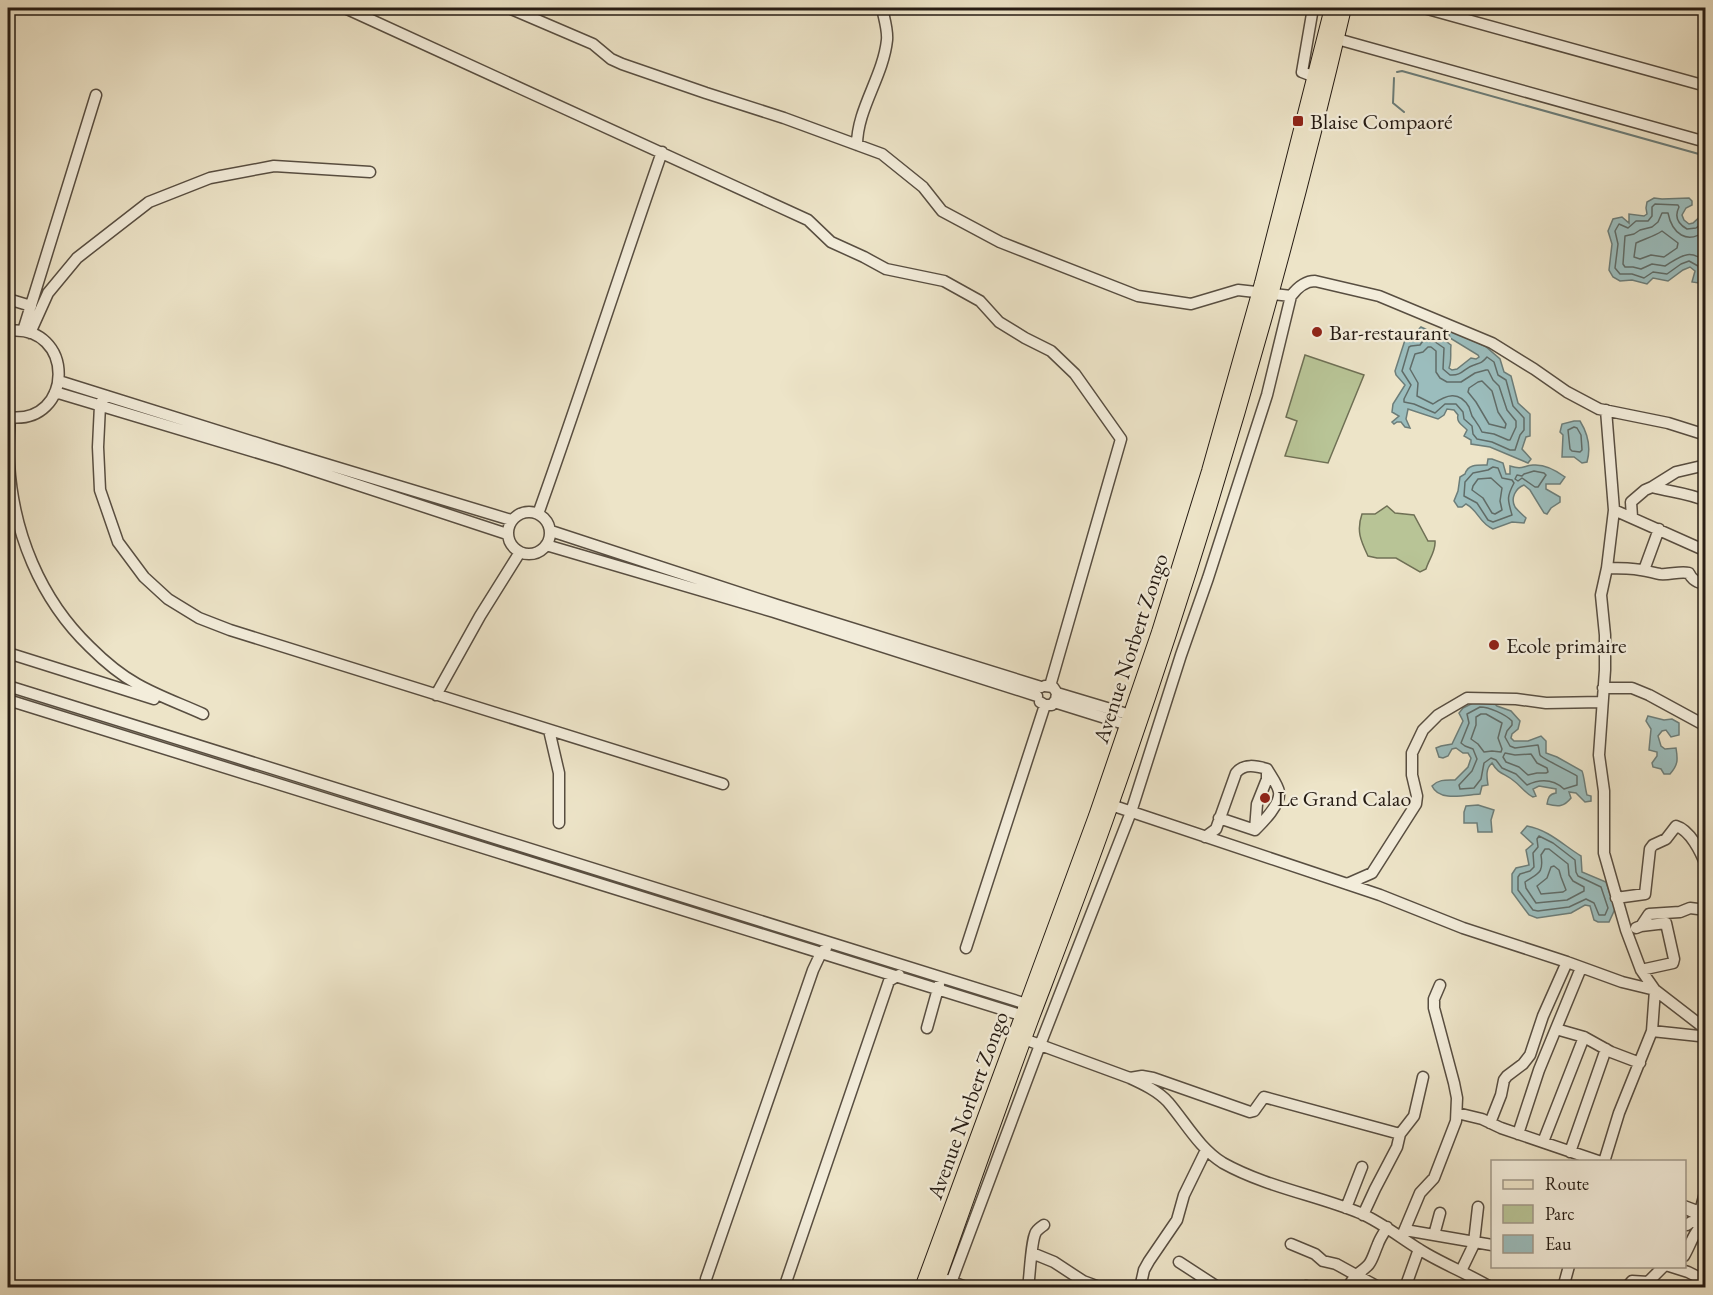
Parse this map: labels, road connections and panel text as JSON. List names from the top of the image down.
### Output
{
  "streets": {
    "main road": ["Avenue Norbert Zongo"]
  },
  "places": {
    "transit": ["Blaise Compaoré"],
    "other": ["Bar-restaurant", "Ecole primaire", "Le Grand Calao"]
  },
  "legend": ["Route", "Parc", "Eau"]
}
